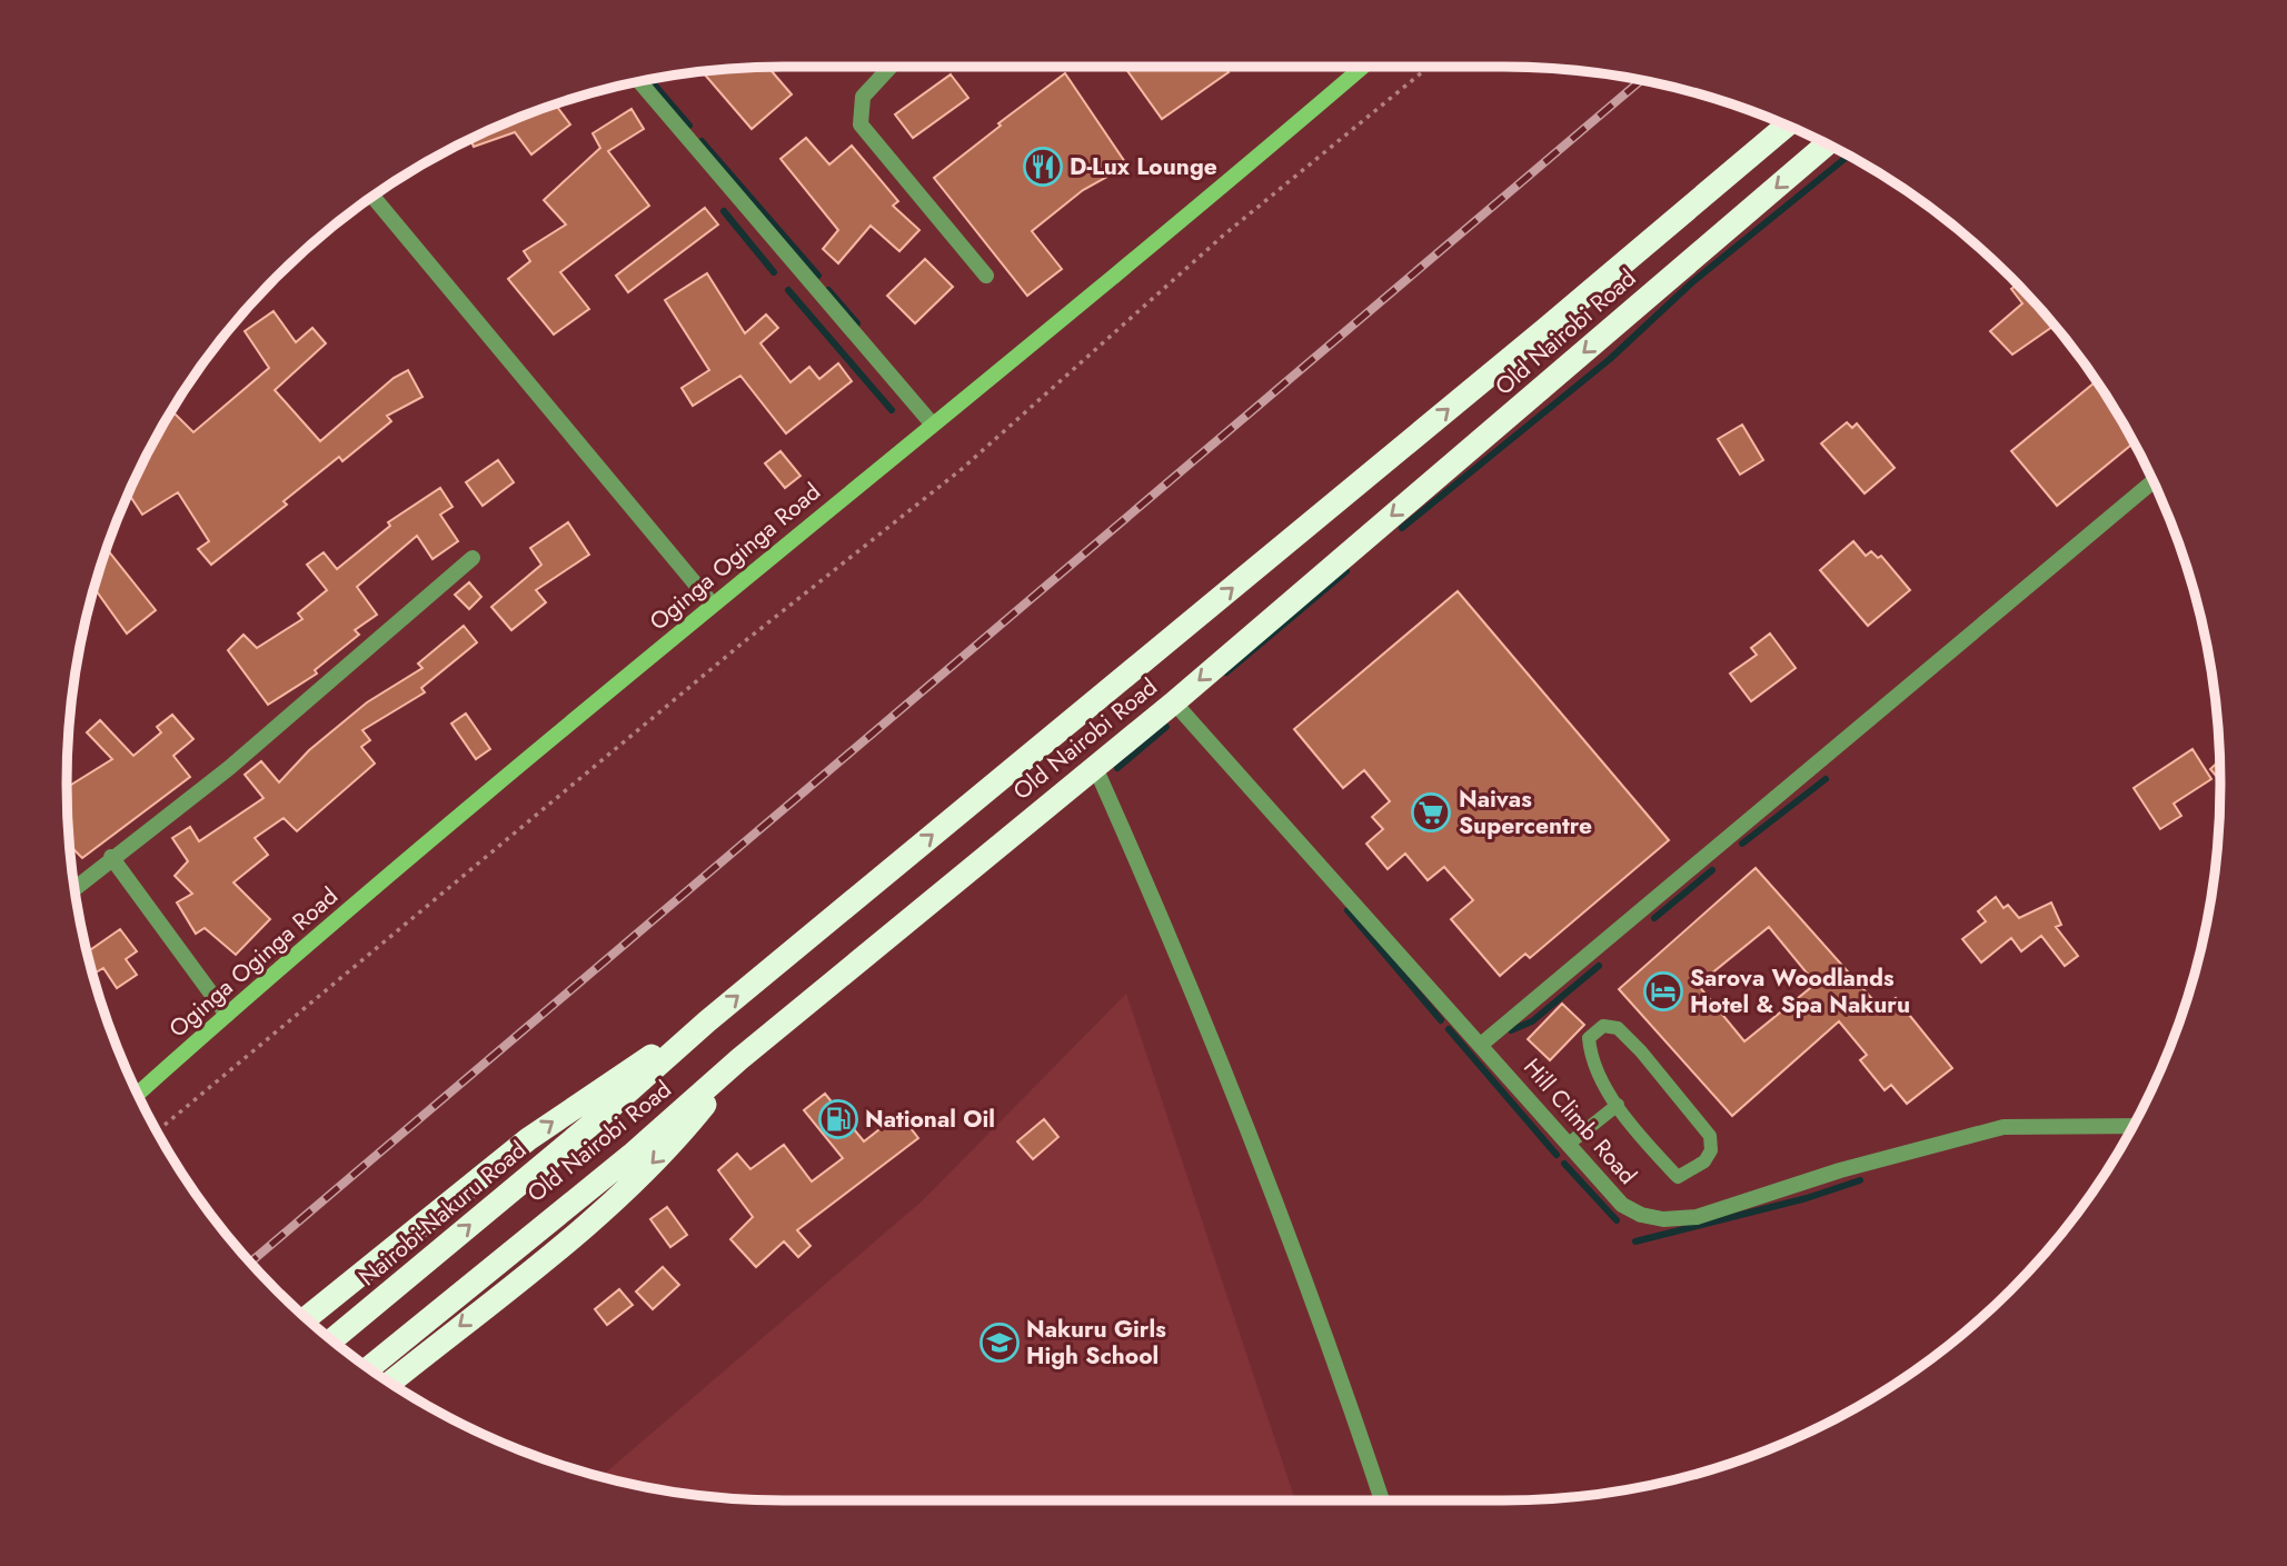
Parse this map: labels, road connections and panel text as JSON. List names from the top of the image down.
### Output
{
  "streets": {
    "highway": ["Old Nairobi Road", "Nairobi-Nakuru Road"],
    "street": ["Oginga Oginga Road", "Hill Climb Road"]
  },
  "crossings": [
    ["Old Nairobi Road", "Hill Climb Road"],
    ["Old Nairobi Road", "Nairobi-Nakuru Road"]
  ],
  "places": {
    "restaurant": ["D-Lux Lounge"],
    "supermarket": ["Naivas Supercentre"],
    "hotel": ["Sarova Woodlands Hotel & Spa Nakuru"],
    "fuel station": ["National Oil"],
    "school or university": ["Nakuru Girls High School"]
  }
}
